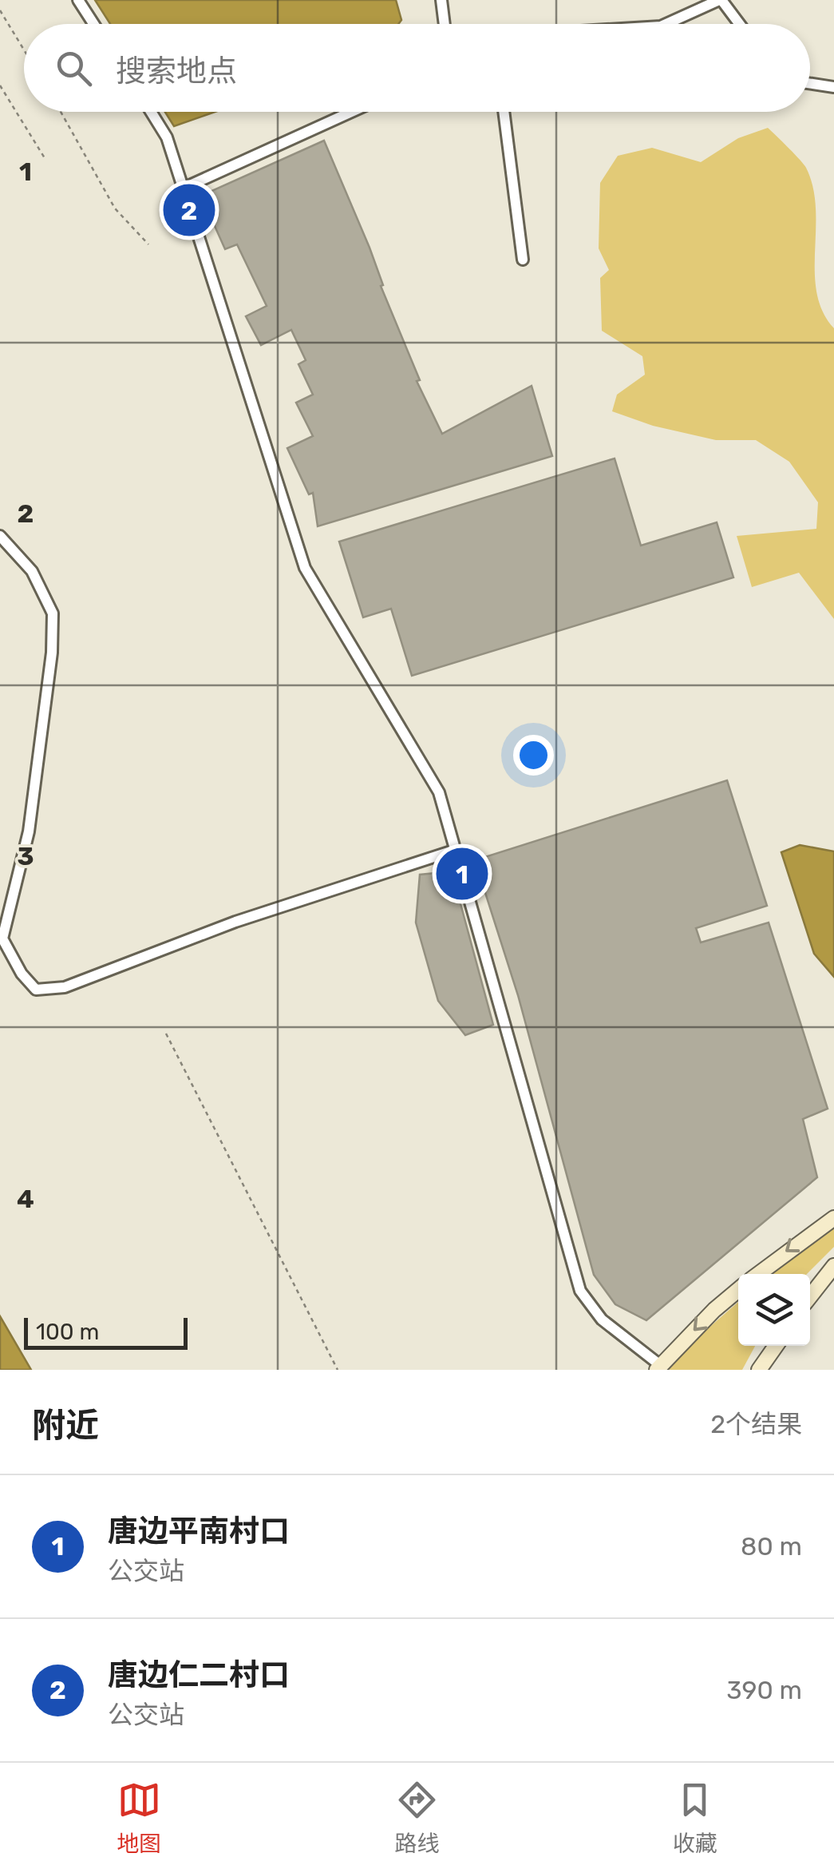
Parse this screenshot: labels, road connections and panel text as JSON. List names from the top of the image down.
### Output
{
  "scale_bar": "100 m",
  "page": {
    "search": "搜索地点",
    "pins": ["2", "1"],
    "scale": "100 m",
    "heading": ["附近", "2个结果"],
    "list": [
      {
        "mark": "1",
        "name": "唐边平南村口",
        "note": "公交站",
        "value": "80 m"
      },
      {
        "mark": "2",
        "name": "唐边仁二村口",
        "note": "公交站",
        "value": "390 m"
      }
    ],
    "nav": ["地图", "路线", "收藏"]
  },
  "grid": {
    "rows": [
      "1",
      "2",
      "3",
      "4"
    ]
  }
}
